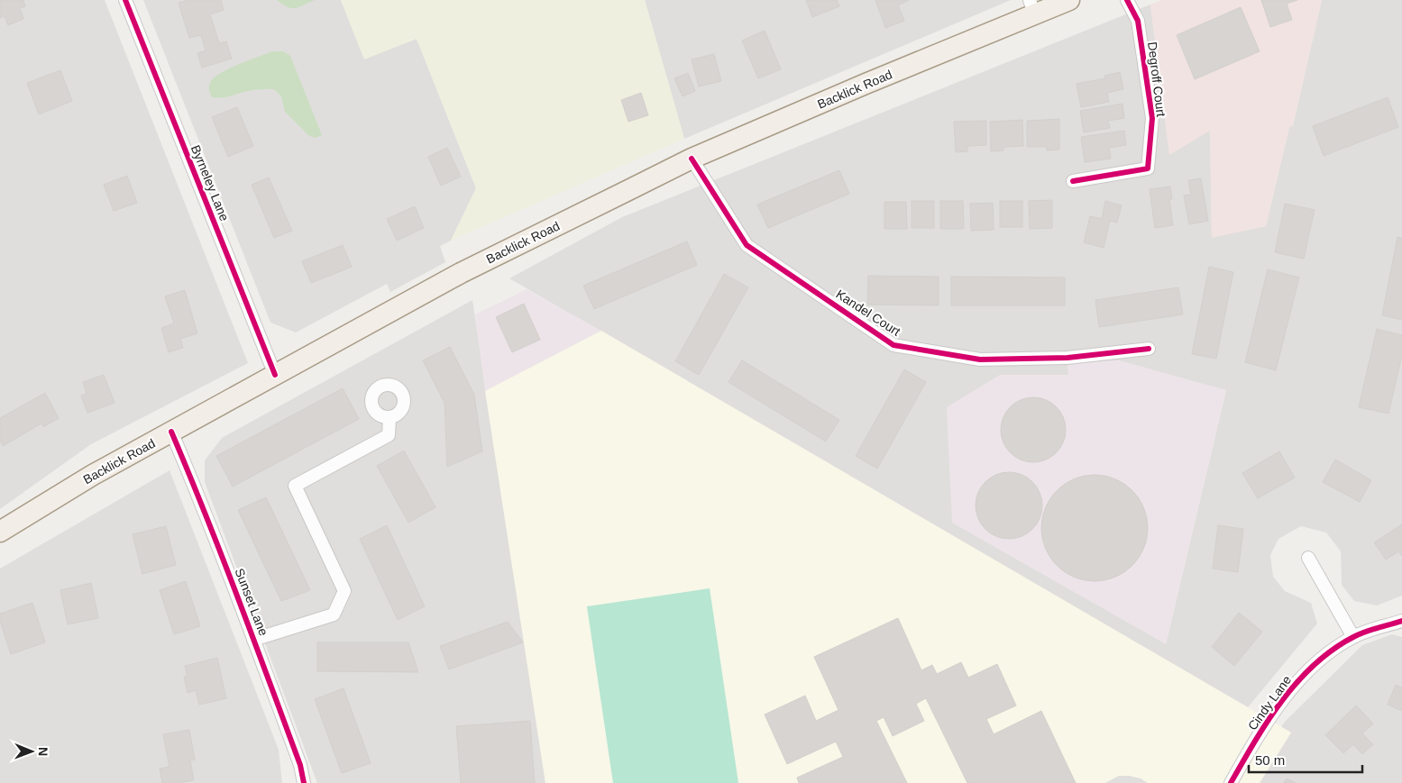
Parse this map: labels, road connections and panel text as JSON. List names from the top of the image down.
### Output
{
  "streets": {
    "main road": ["Backlick Road"],
    "street": [
      "Degroff Court",
      "Byrneley Lane",
      "Kandel Court",
      "Sunset Lane",
      "Cindy Lane"
    ]
  },
  "crossings": [
    ["Backlick Road", "Byrneley Lane"],
    ["Backlick Road", "Kandel Court"],
    ["Backlick Road", "Sunset Lane"]
  ],
  "scale_bar": "50 m",
  "north": "right"
}
